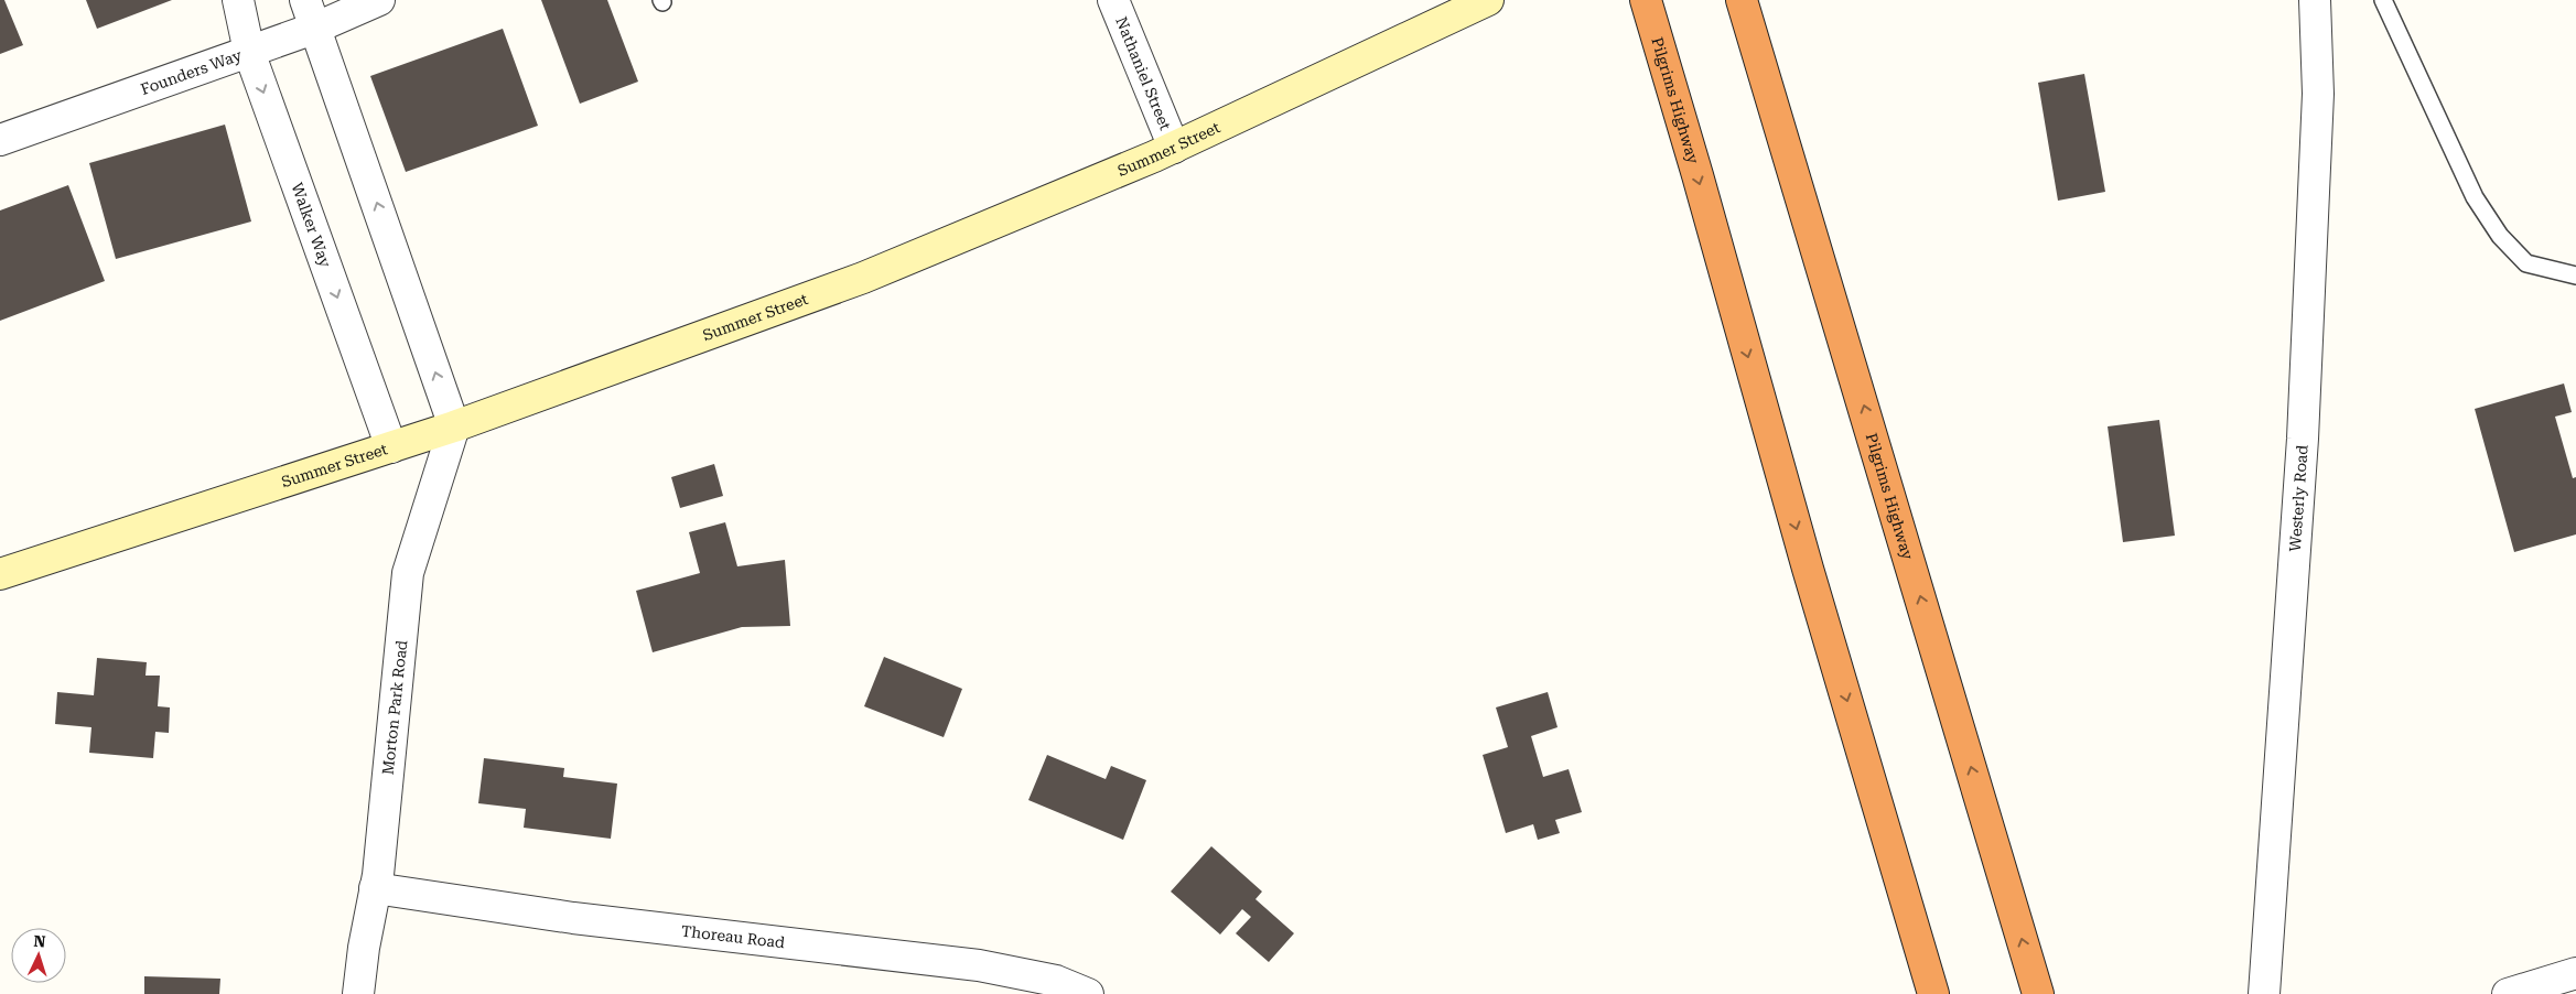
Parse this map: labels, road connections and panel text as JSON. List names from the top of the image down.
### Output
{
  "streets": {
    "highway": ["Pilgrims Highway"],
    "main road": ["Summer Street"],
    "street": [
      "Founders Way",
      "Nathaniel Street",
      "Walker Way",
      "Westerly Road",
      "Morton Park Road",
      "Thoreau Road"
    ]
  },
  "crossings": [
    ["Founders Way", "Walker Way"],
    ["Nathaniel Street", "Summer Street"],
    ["Summer Street", "Walker Way"],
    ["Summer Street", "Morton Park Road"],
    ["Morton Park Road", "Thoreau Road"]
  ],
  "north": "top"
}
